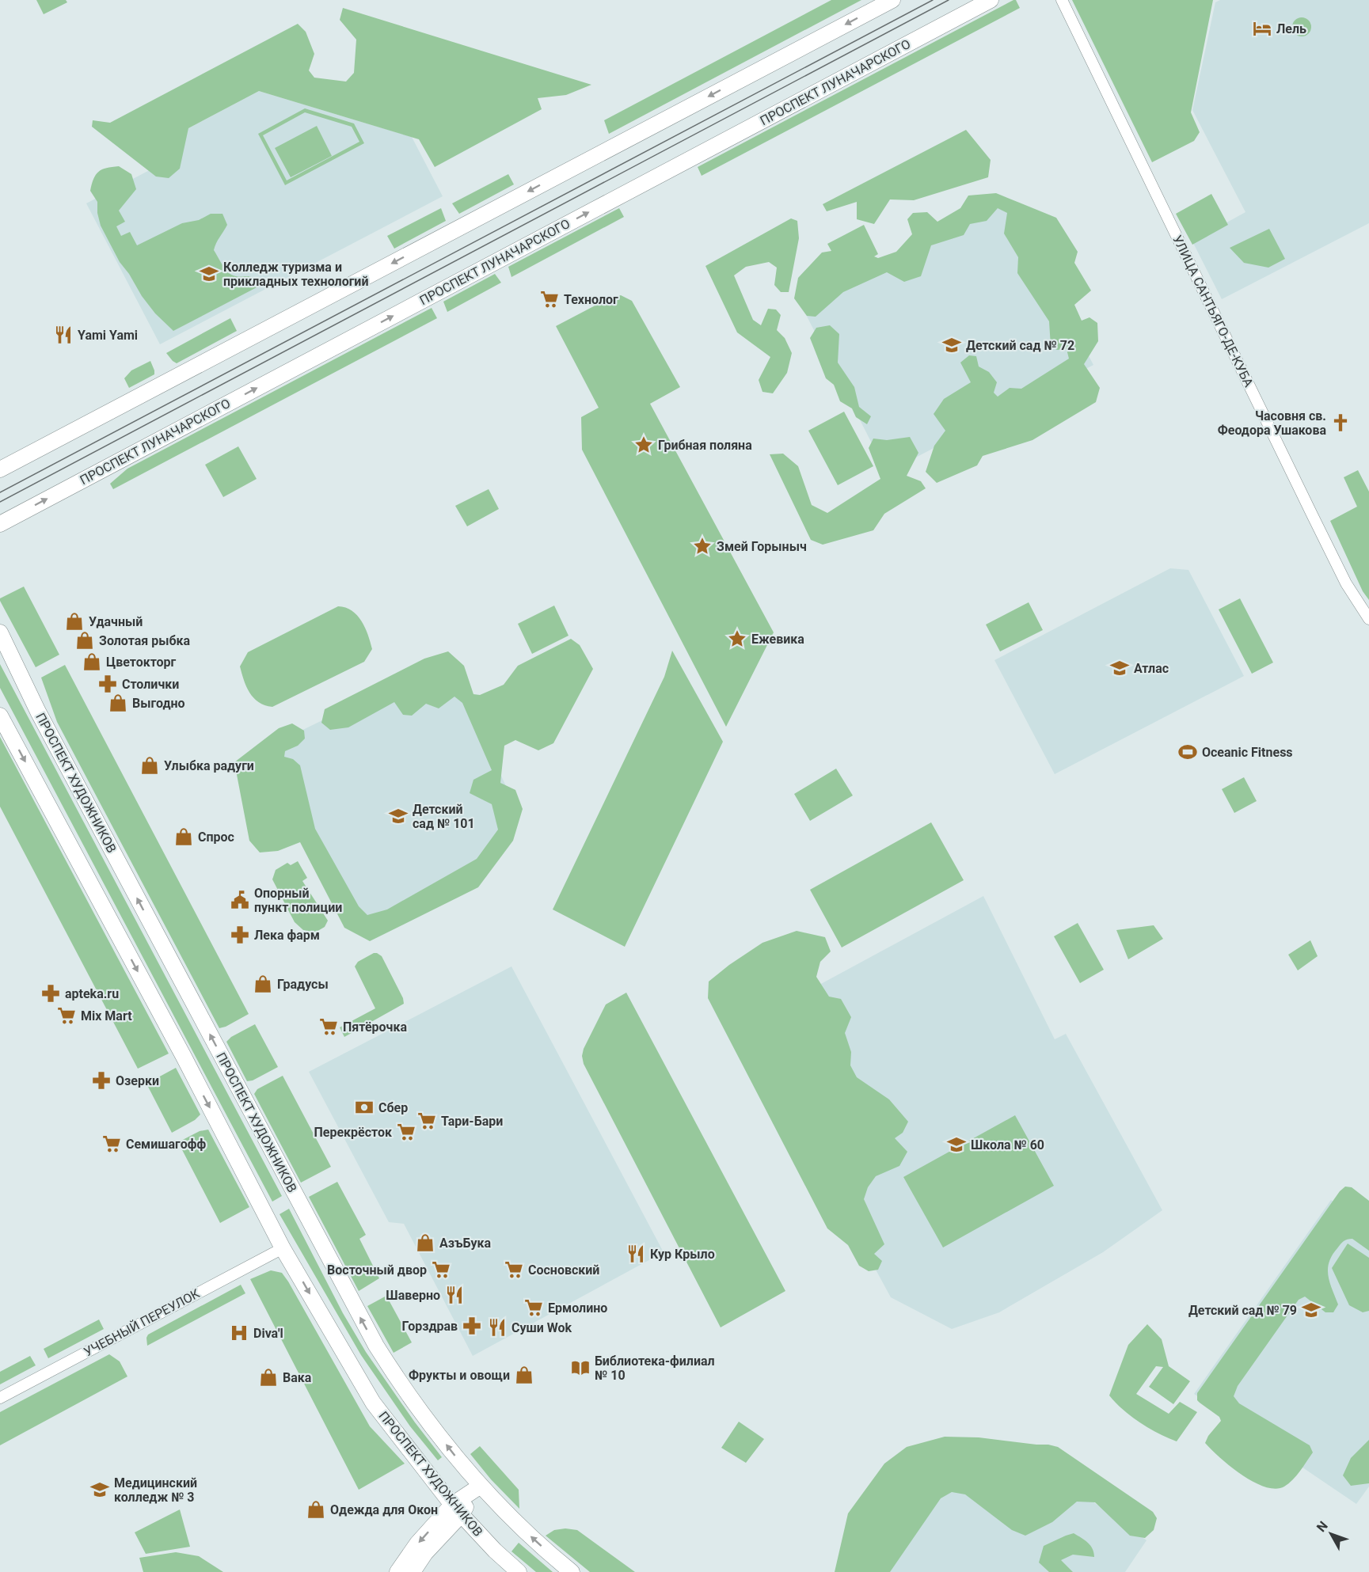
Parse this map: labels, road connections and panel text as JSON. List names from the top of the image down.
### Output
{
  "streets": {
    "street": [
      "ПРОСПЕКТ ЛУНАЧАРСКОГО",
      "УЛИЦА САНТЬЯГО-ДЕ-КУБА",
      "ПРОСПЕКТ ХУДОЖНИКОВ",
      "УЧЕБНЫЙ ПЕРЕУЛОК"
    ]
  },
  "crossings": [
    ["ПРОСПЕКТ ХУДОЖНИКОВ", "УЧЕБНЫЙ ПЕРЕУЛОК"]
  ],
  "places": {
    "hotel": ["Лель"],
    "school or university": [
      "Колледж туризма и прикладных технологий",
      "Детский сад № 72",
      "Атлас",
      "Детский сад № 101",
      "Школа № 60",
      "Детский сад № 79",
      "Медицинский колледж № 3"
    ],
    "supermarket": [
      "Технолог",
      "Mix Mart",
      "Пятёрочка",
      "Тари-Бари",
      "Перекрёсток",
      "Семишагофф",
      "Восточный двор",
      "Сосновский",
      "Ермолино"
    ],
    "restaurant": [
      "Yami Yami",
      "Кур Крыло",
      "Шаверно",
      "Суши Wok"
    ],
    "church": ["Часовня св. Феодора Ушакова"],
    "place": ["Грибная поляна", "Змей Горыныч", "Ежевика"],
    "shop": [
      "Удачный",
      "Золотая рыбка",
      "Цветокторг",
      "Выгодно",
      "Улыбка радуги",
      "Спрос",
      "Градусы",
      "АзъБука",
      "Фрукты и овощи",
      "Вака",
      "Одежда для Окон"
    ],
    "pharmacy": [
      "Столички",
      "Лека фарм",
      "apteka.ru",
      "Озерки",
      "Горздрав"
    ],
    "sports": ["Oceanic Fitness"],
    "public building": ["Опорный пункт полиции"],
    "bank": ["Сбер"],
    "hospital": ["Diva'l"],
    "library": ["Библиотека-филиал № 10"]
  },
  "north": "top left"
}
